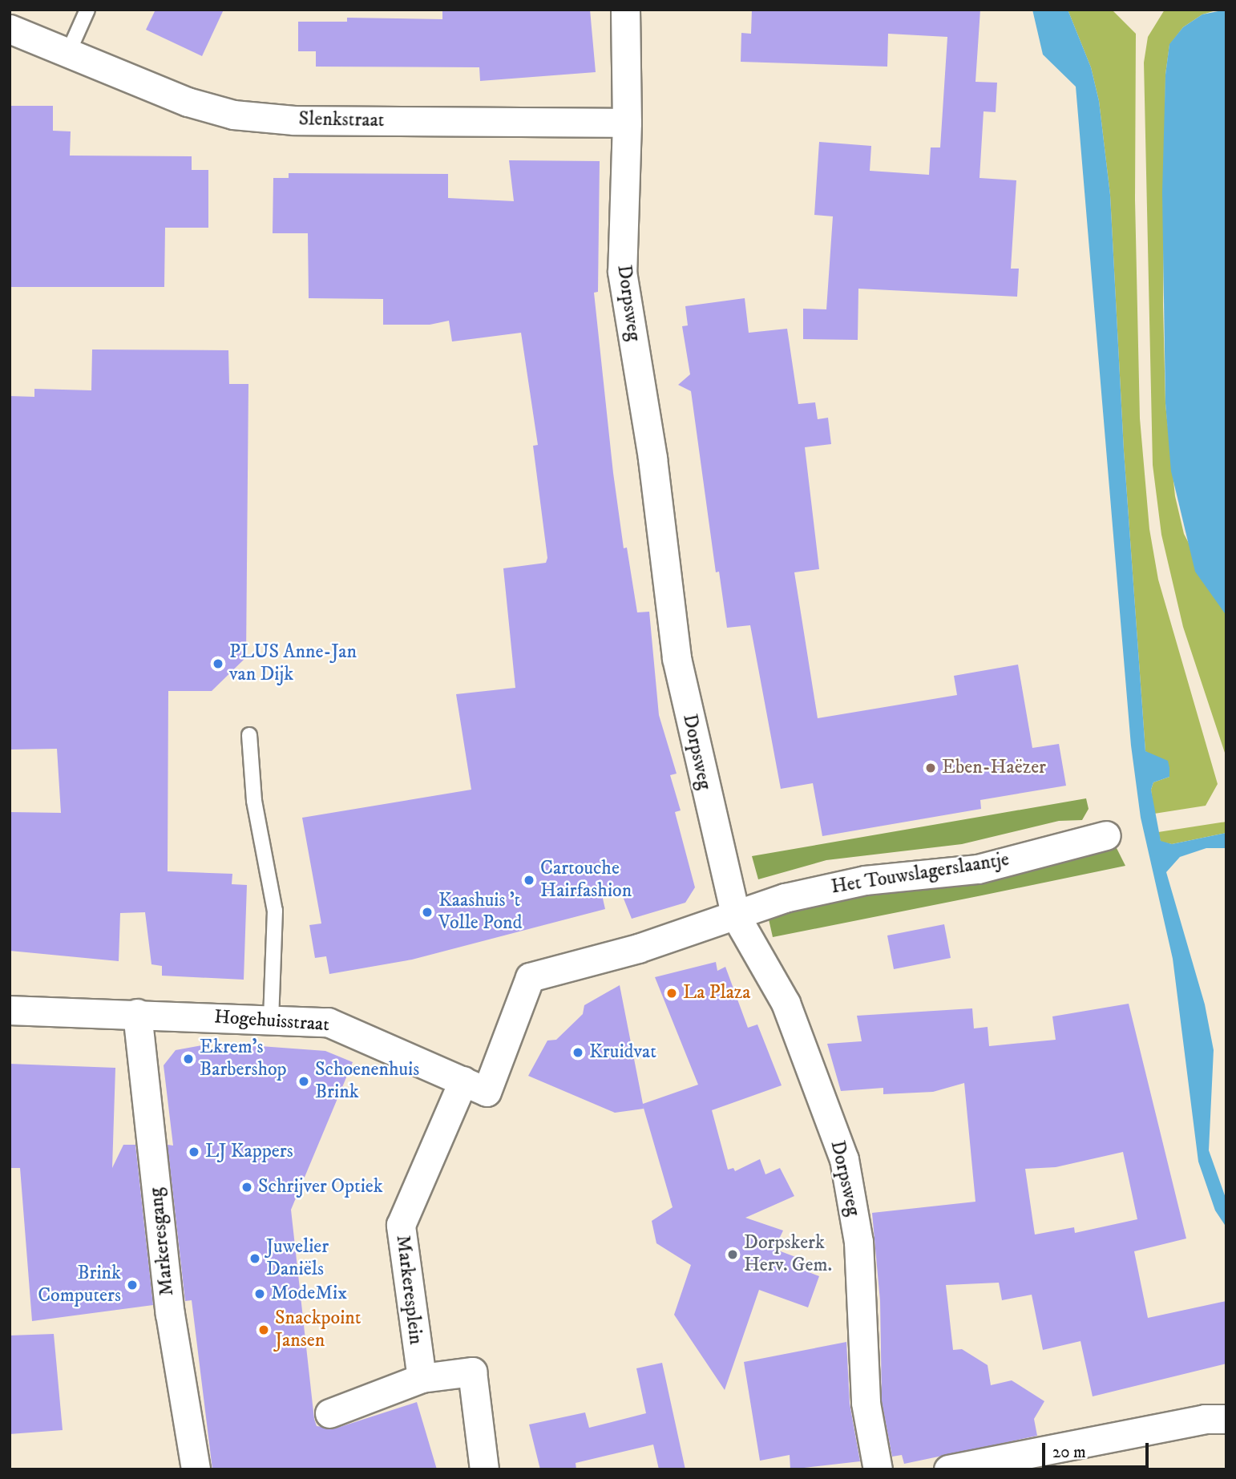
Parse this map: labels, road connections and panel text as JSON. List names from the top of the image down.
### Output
{
  "streets": {
    "street": [
      "Slenkstraat",
      "Dorpsweg",
      "Het Touwslagerslaantje",
      "Hogehuisstraat",
      "Markeresgang",
      "Markeresplein"
    ]
  },
  "crossings": [
    ["Slenkstraat", "Dorpsweg"],
    ["Dorpsweg", "Het Touwslagerslaantje"],
    ["Dorpsweg", "Hogehuisstraat"],
    ["Het Touwslagerslaantje", "Hogehuisstraat"],
    ["Hogehuisstraat", "Markeresgang"],
    ["Hogehuisstraat", "Markeresplein"]
  ],
  "places": [
    "PLUS Anne-Jan van Dijk",
    "Eben-Haëzer",
    "Cartouche Hairfashion",
    "Kaashuis 't Volle Pond",
    "La Plaza",
    "Kruidvat",
    "Ekrem's Barbershop",
    "Schoenenhuis Brink",
    "LJ Kappers",
    "Schrijver Optiek",
    "Dorpskerk Herv. Gem.",
    "Juwelier Daniëls",
    "Brink Computers",
    "ModeMix",
    "Snackpoint Jansen"
  ],
  "scale_bar": "20 m"
}
